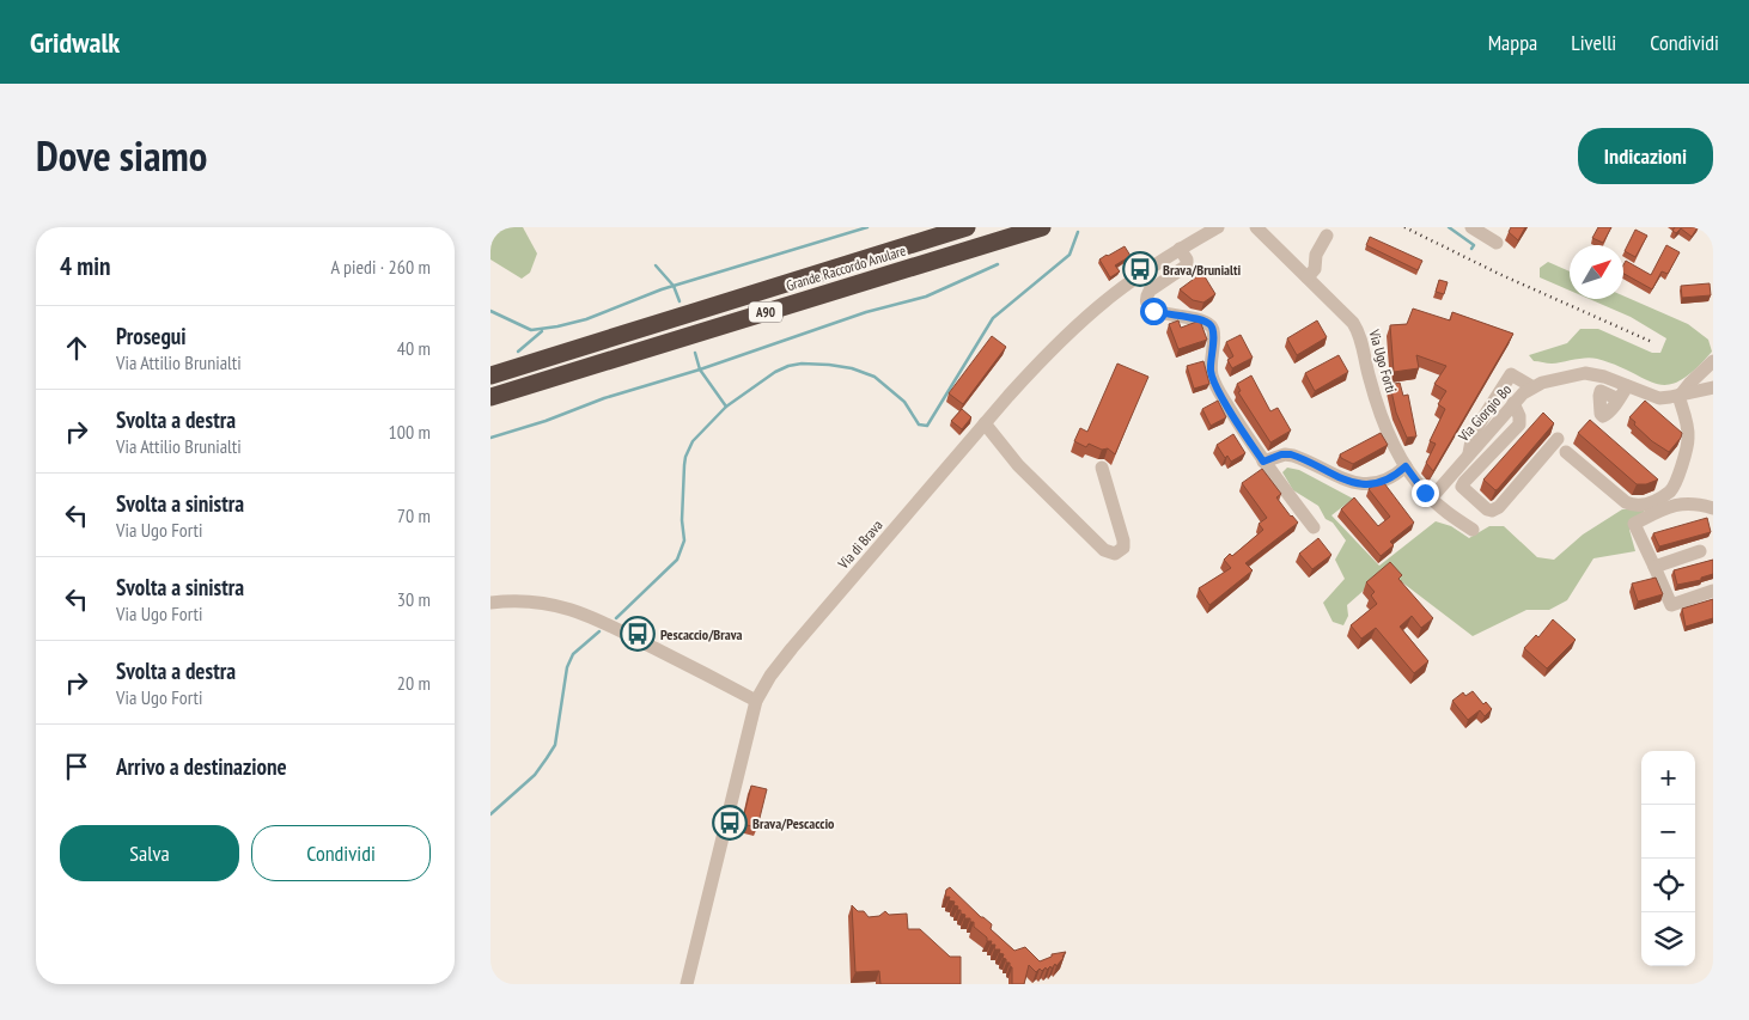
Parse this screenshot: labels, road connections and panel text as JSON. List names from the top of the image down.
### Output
{
  "streets": {
    "highway": ["Grande Raccordo Anulare", "A90"],
    "street": ["Via Ugo Forti", "Via Giorgio Bo", "Via di Brava"]
  },
  "crossings": [
    ["Via Ugo Forti", "Via Giorgio Bo"]
  ],
  "places": {
    "bus stop": ["Brava/Brunialti", "Pescaccio/Brava", "Brava/Pescaccio"]
  },
  "north": "top right",
  "page": {
    "header": "Gridwalk",
    "nav": ["Mappa", "Livelli", "Condividi"],
    "title": "Dove siamo",
    "buttons": [
      "Indicazioni",
      ["Salva", "Condividi"]
    ],
    "heading": ["4 min", "A piedi · 260 m"],
    "list": [
      ["Prosegui", "Via Attilio Brunialti", "40 m"],
      ["Svolta a destra", "Via Attilio Brunialti", "100 m"],
      ["Svolta a sinistra", "Via Ugo Forti", "70 m"],
      ["Svolta a sinistra", "Via Ugo Forti", "30 m"],
      ["Svolta a destra", "Via Ugo Forti", "20 m"],
      "Arrivo a destinazione"
    ],
    "map_buttons": ["+", "−"]
  }
}
